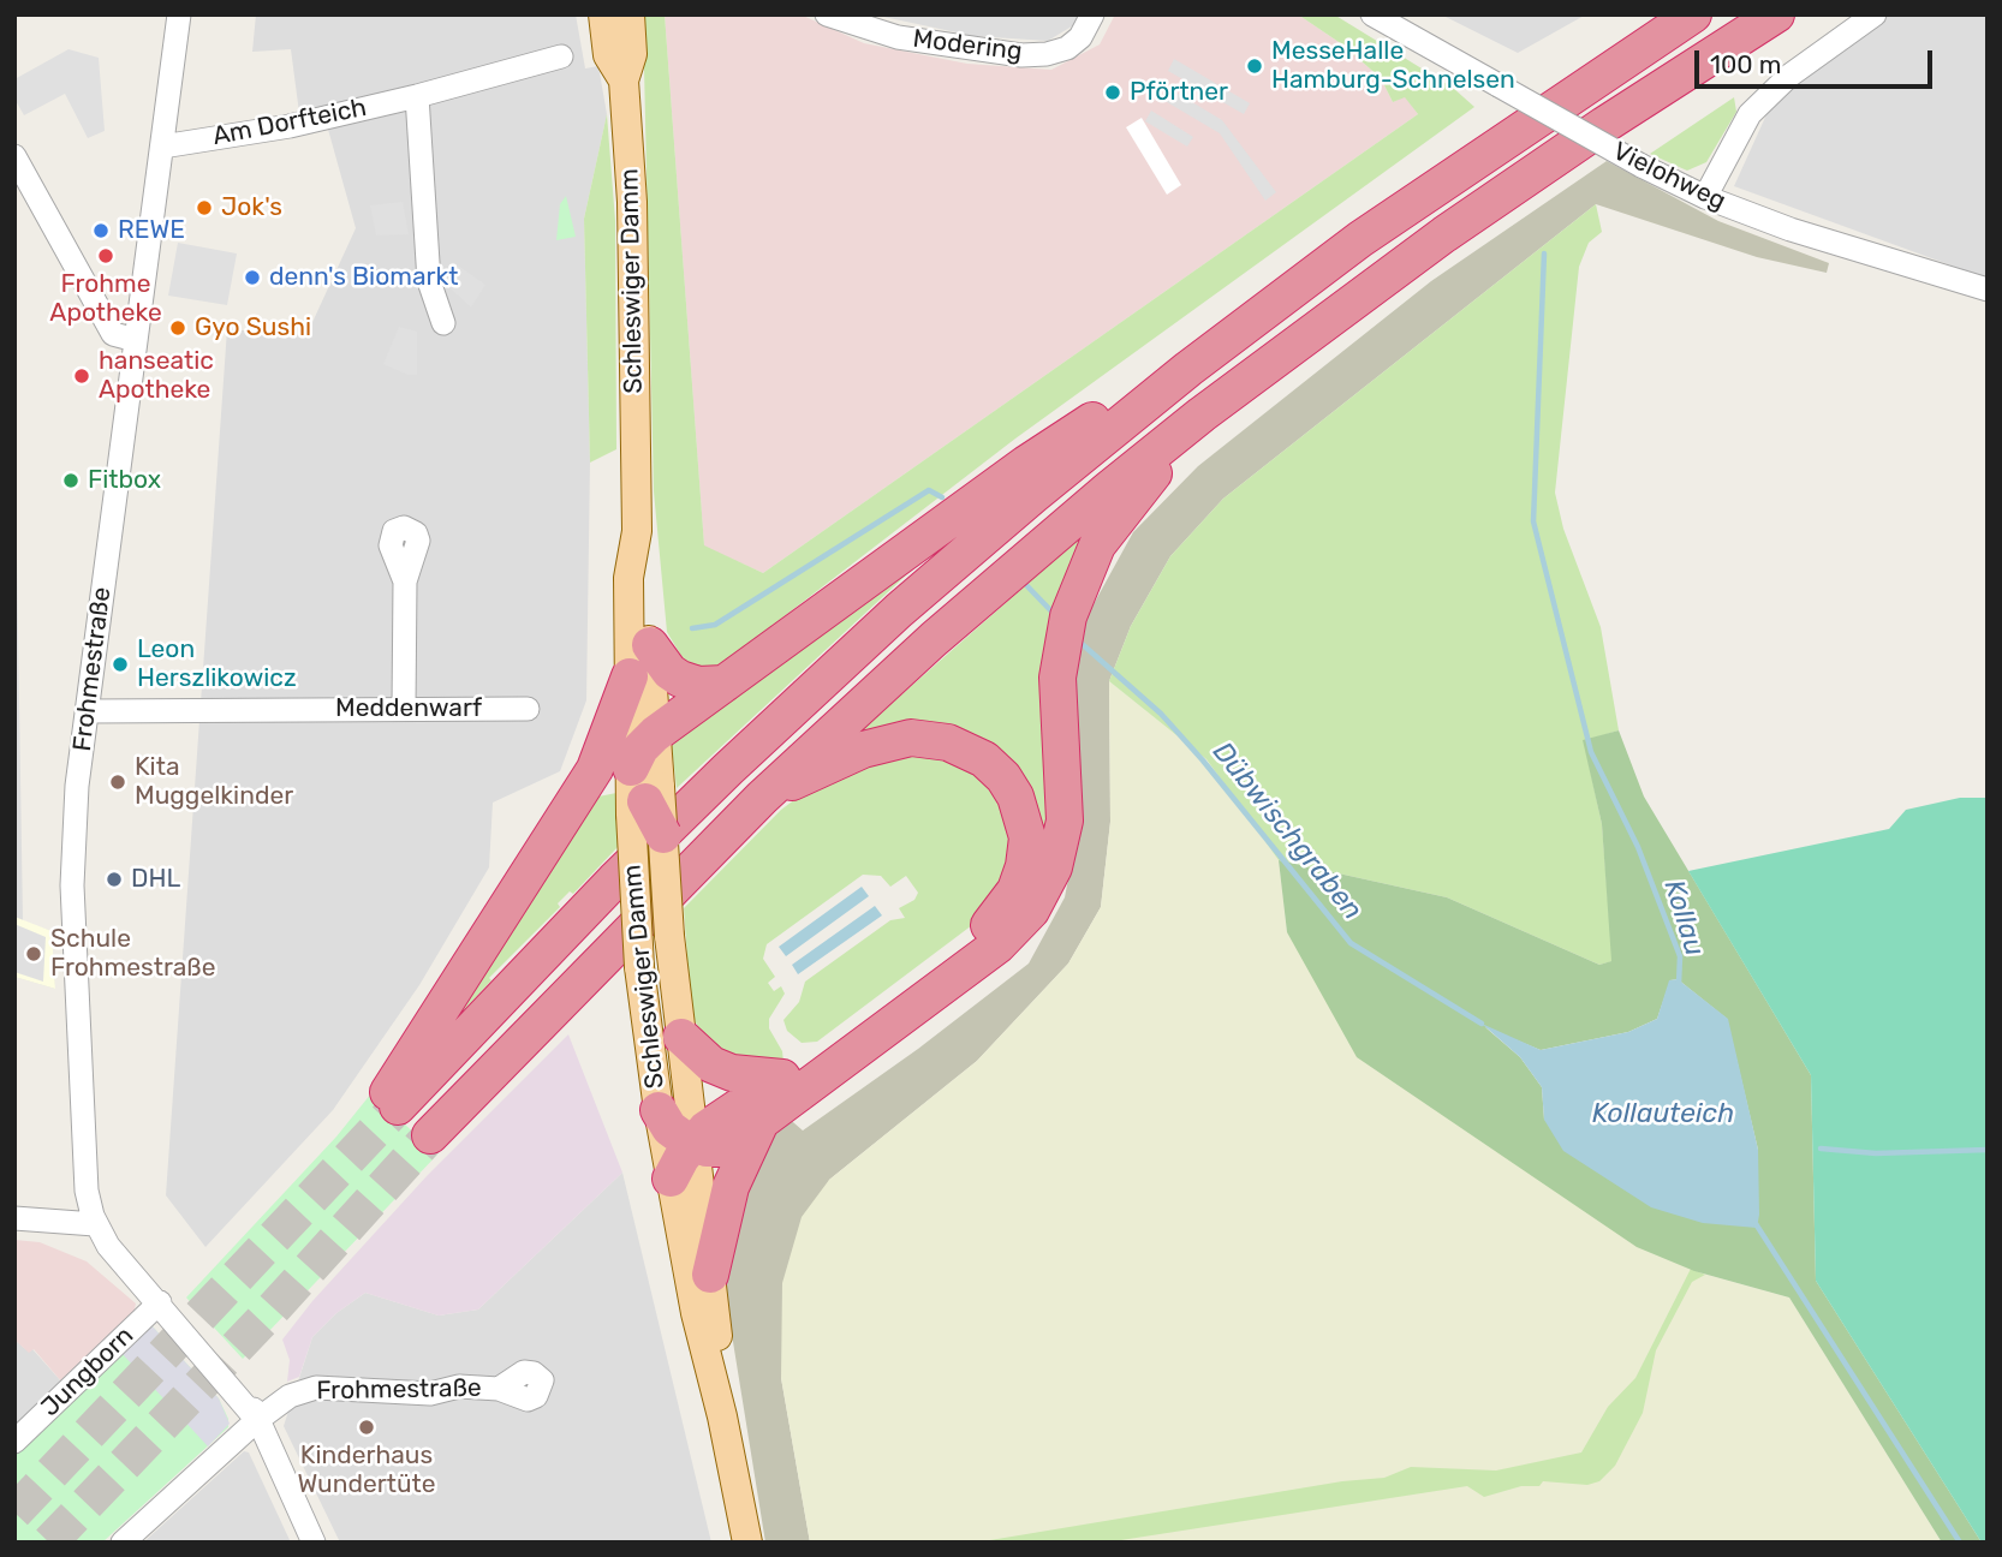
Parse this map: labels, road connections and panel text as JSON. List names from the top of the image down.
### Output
{
  "streets": {
    "main road": ["Schleswiger Damm"],
    "street": [
      "Modering",
      "Am Dorfteich",
      "Vielohweg",
      "Frohmestraße",
      "Meddenwarf",
      "Jungborn"
    ]
  },
  "crossings": [
    ["Am Dorfteich", "Frohmestraße"],
    ["Frohmestraße", "Meddenwarf"],
    ["Frohmestraße", "Jungborn"]
  ],
  "water": ["Dübwischgraben", "Kollau", "Kollauteich"],
  "places": [
    "MesseHalle Hamburg-Schnelsen",
    "Pförtner",
    "Jok's",
    "REWE",
    "Frohme Apotheke",
    "denn's Biomarkt",
    "Gyo Sushi",
    "hanseatic Apotheke",
    "Fitbox",
    "Leon Herszlikowicz",
    "Kita Muggelkinder",
    "DHL",
    "Schule Frohmestraße",
    "Kinderhaus Wundertüte"
  ],
  "scale_bar": "100 m"
}
